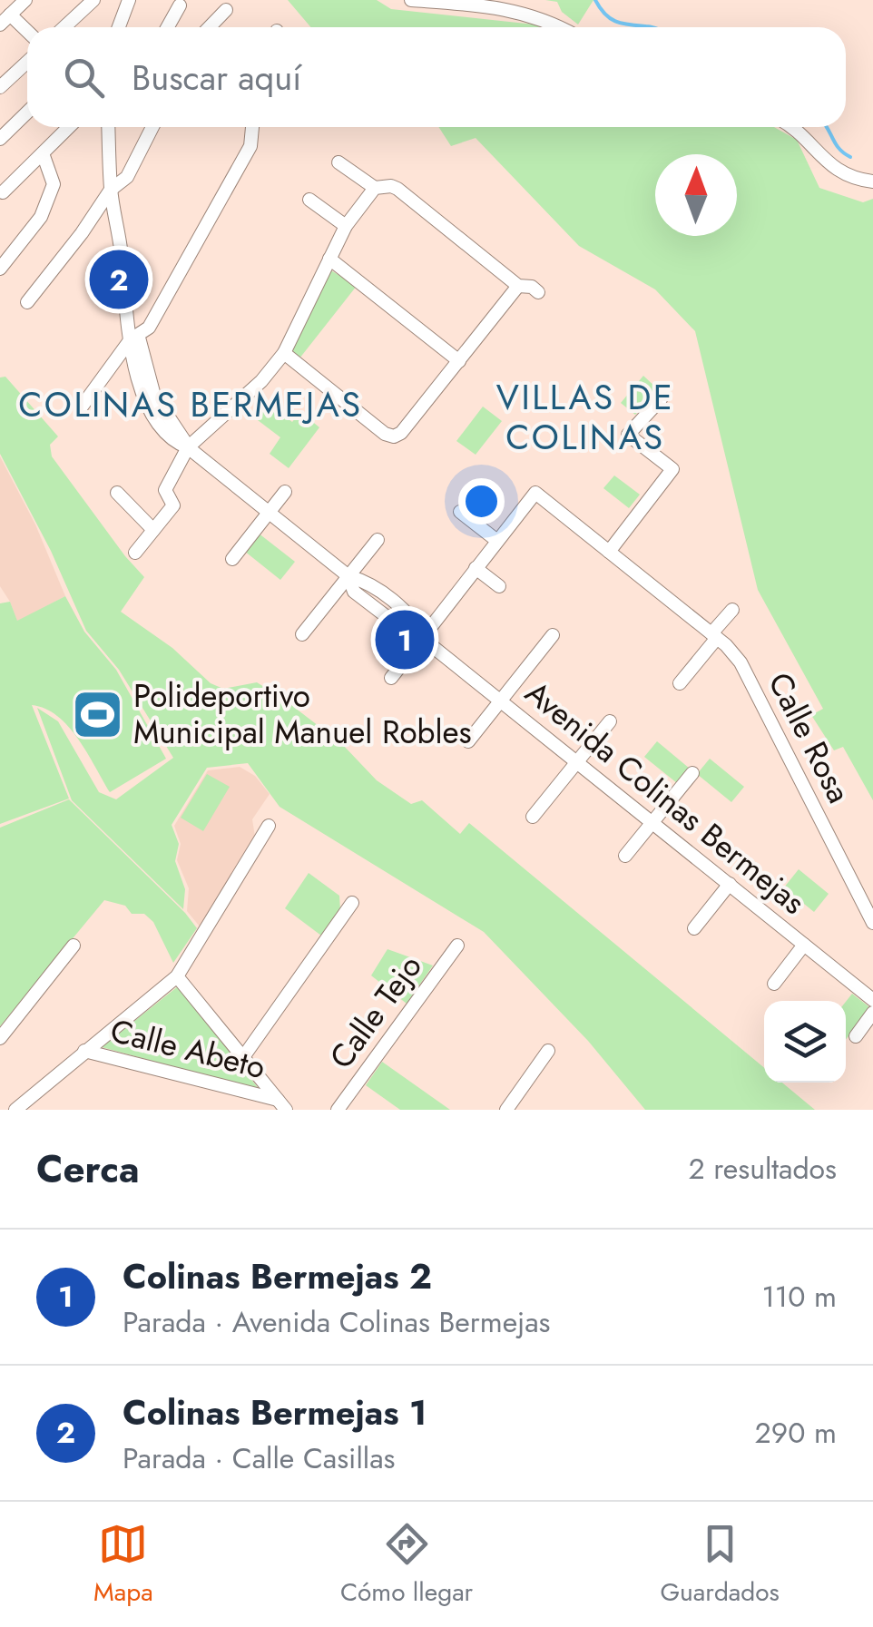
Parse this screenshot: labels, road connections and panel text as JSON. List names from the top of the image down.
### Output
{
  "streets": {
    "street": [
      "Calle Rosa",
      "Avenida Colinas Bermejas",
      "Calle Tejo",
      "Calle Abeto"
    ]
  },
  "districts": ["VILLAS DE COLINAS", "COLINAS BERMEJAS"],
  "places": {
    "sports": ["Polideportivo Municipal Manuel Robles"]
  },
  "north": "top",
  "page": {
    "search": "Buscar aquí",
    "pins": ["2", "1"],
    "heading": ["Cerca", "2 resultados"],
    "list": [
      {
        "mark": "1",
        "name": "Colinas Bermejas 2",
        "note": "Parada · Avenida Colinas Bermejas",
        "value": "110 m"
      },
      {
        "mark": "2",
        "name": "Colinas Bermejas 1",
        "note": "Parada · Calle Casillas",
        "value": "290 m"
      }
    ],
    "nav": ["Mapa", "Cómo llegar", "Guardados"]
  }
}
